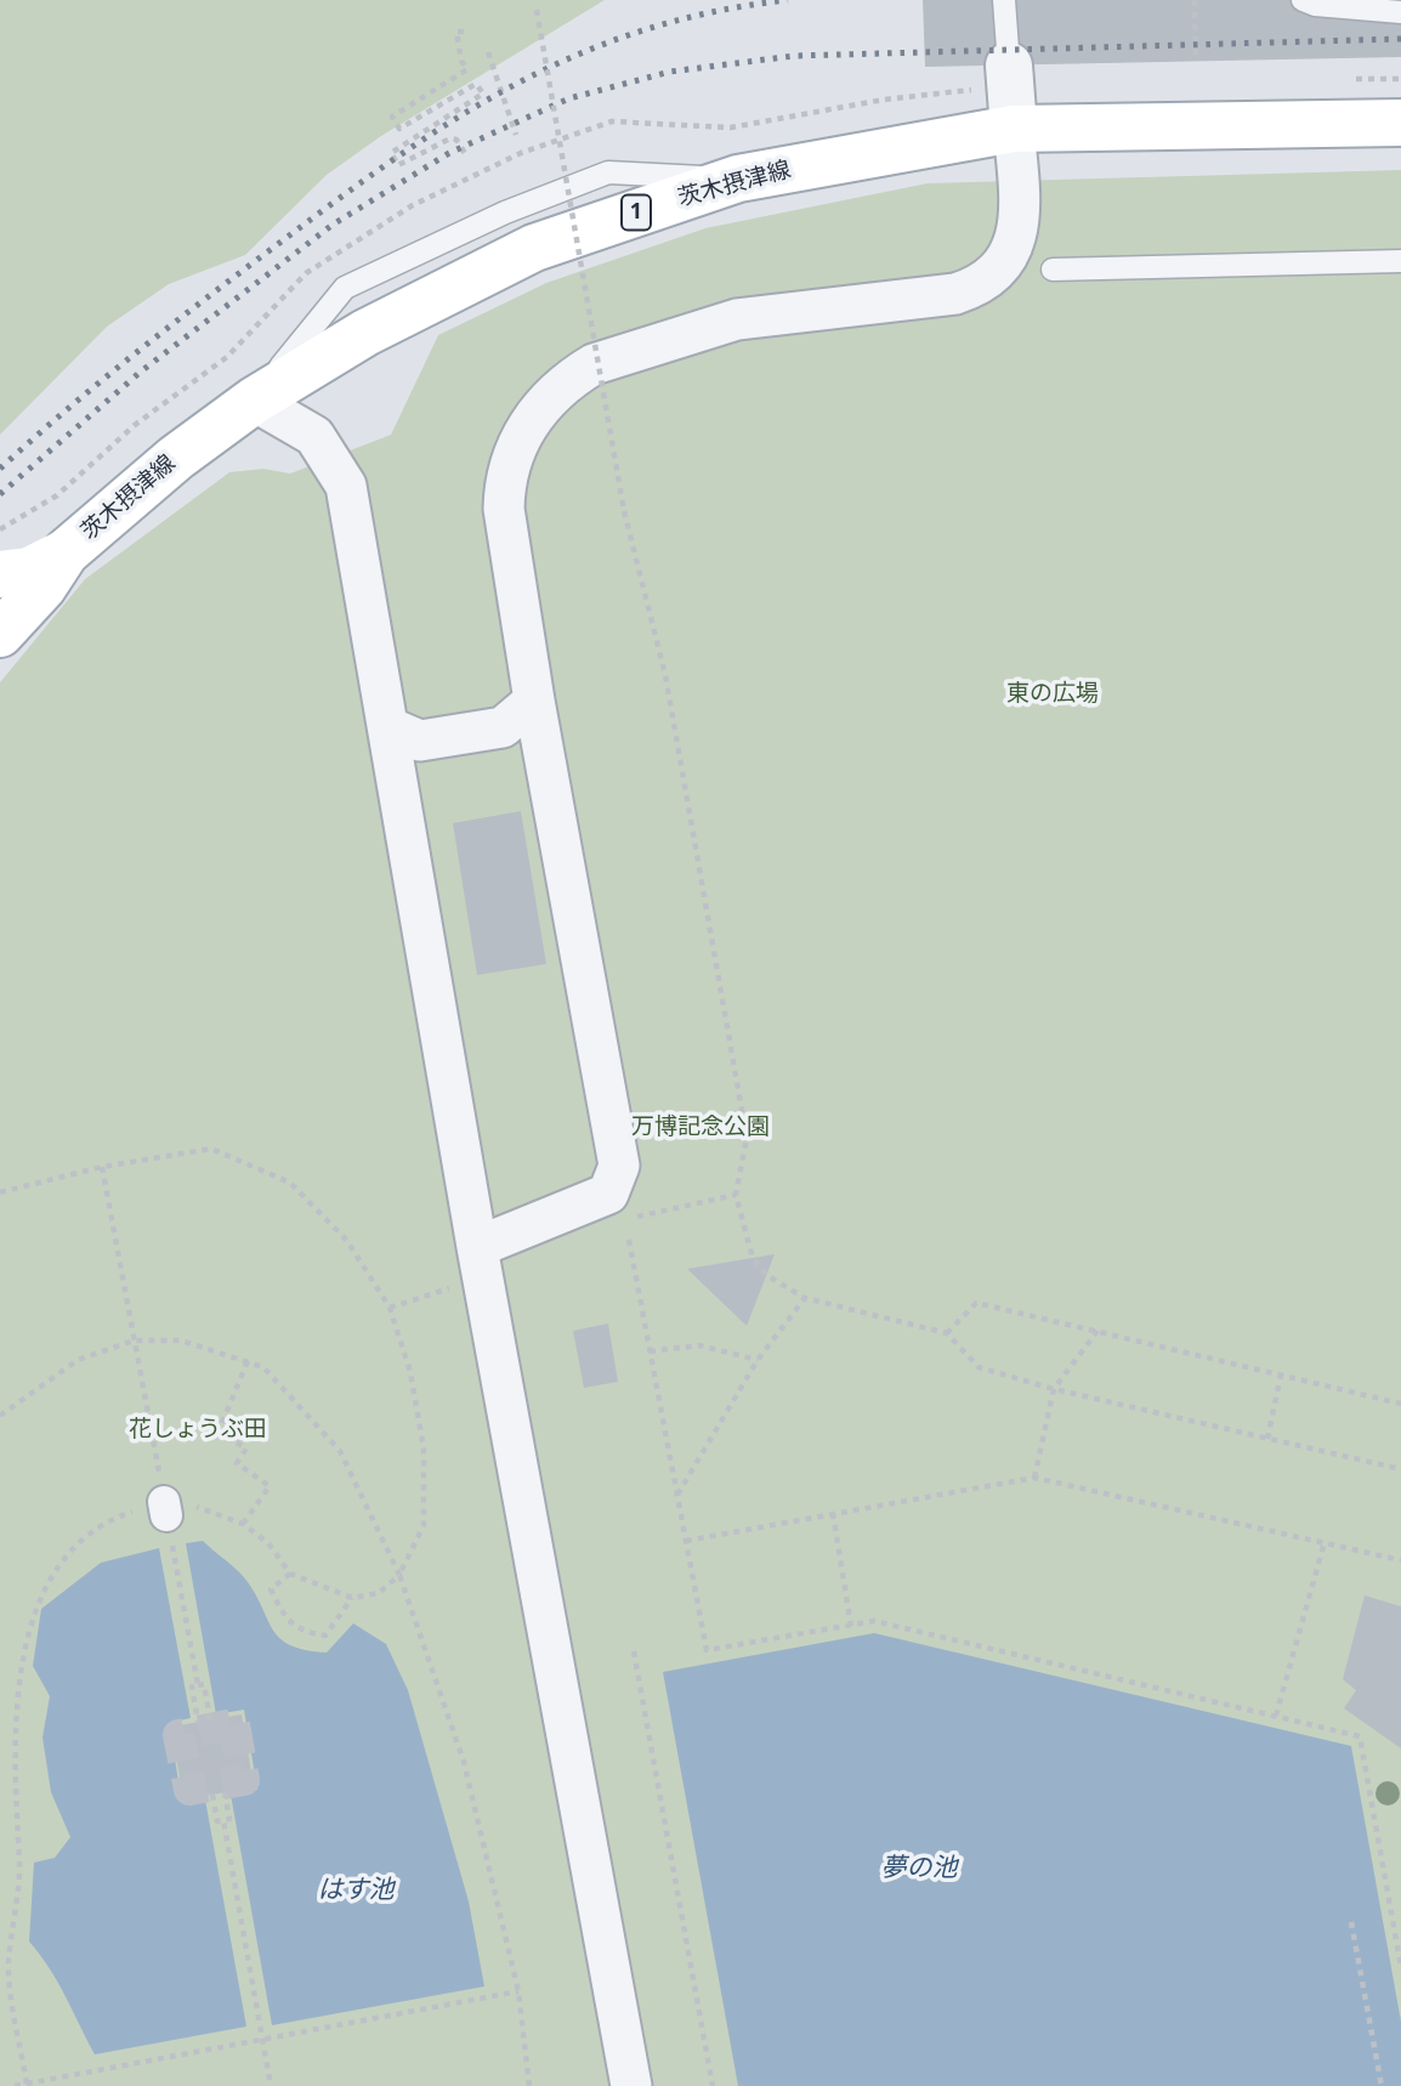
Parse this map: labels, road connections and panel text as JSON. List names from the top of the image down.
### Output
{
  "streets": {
    "main road": ["茨木摂津線", "1"]
  },
  "water": ["夢の池", "はす池"],
  "parks": ["東の広場", "万博記念公園", "花しょうぶ田"]
}
